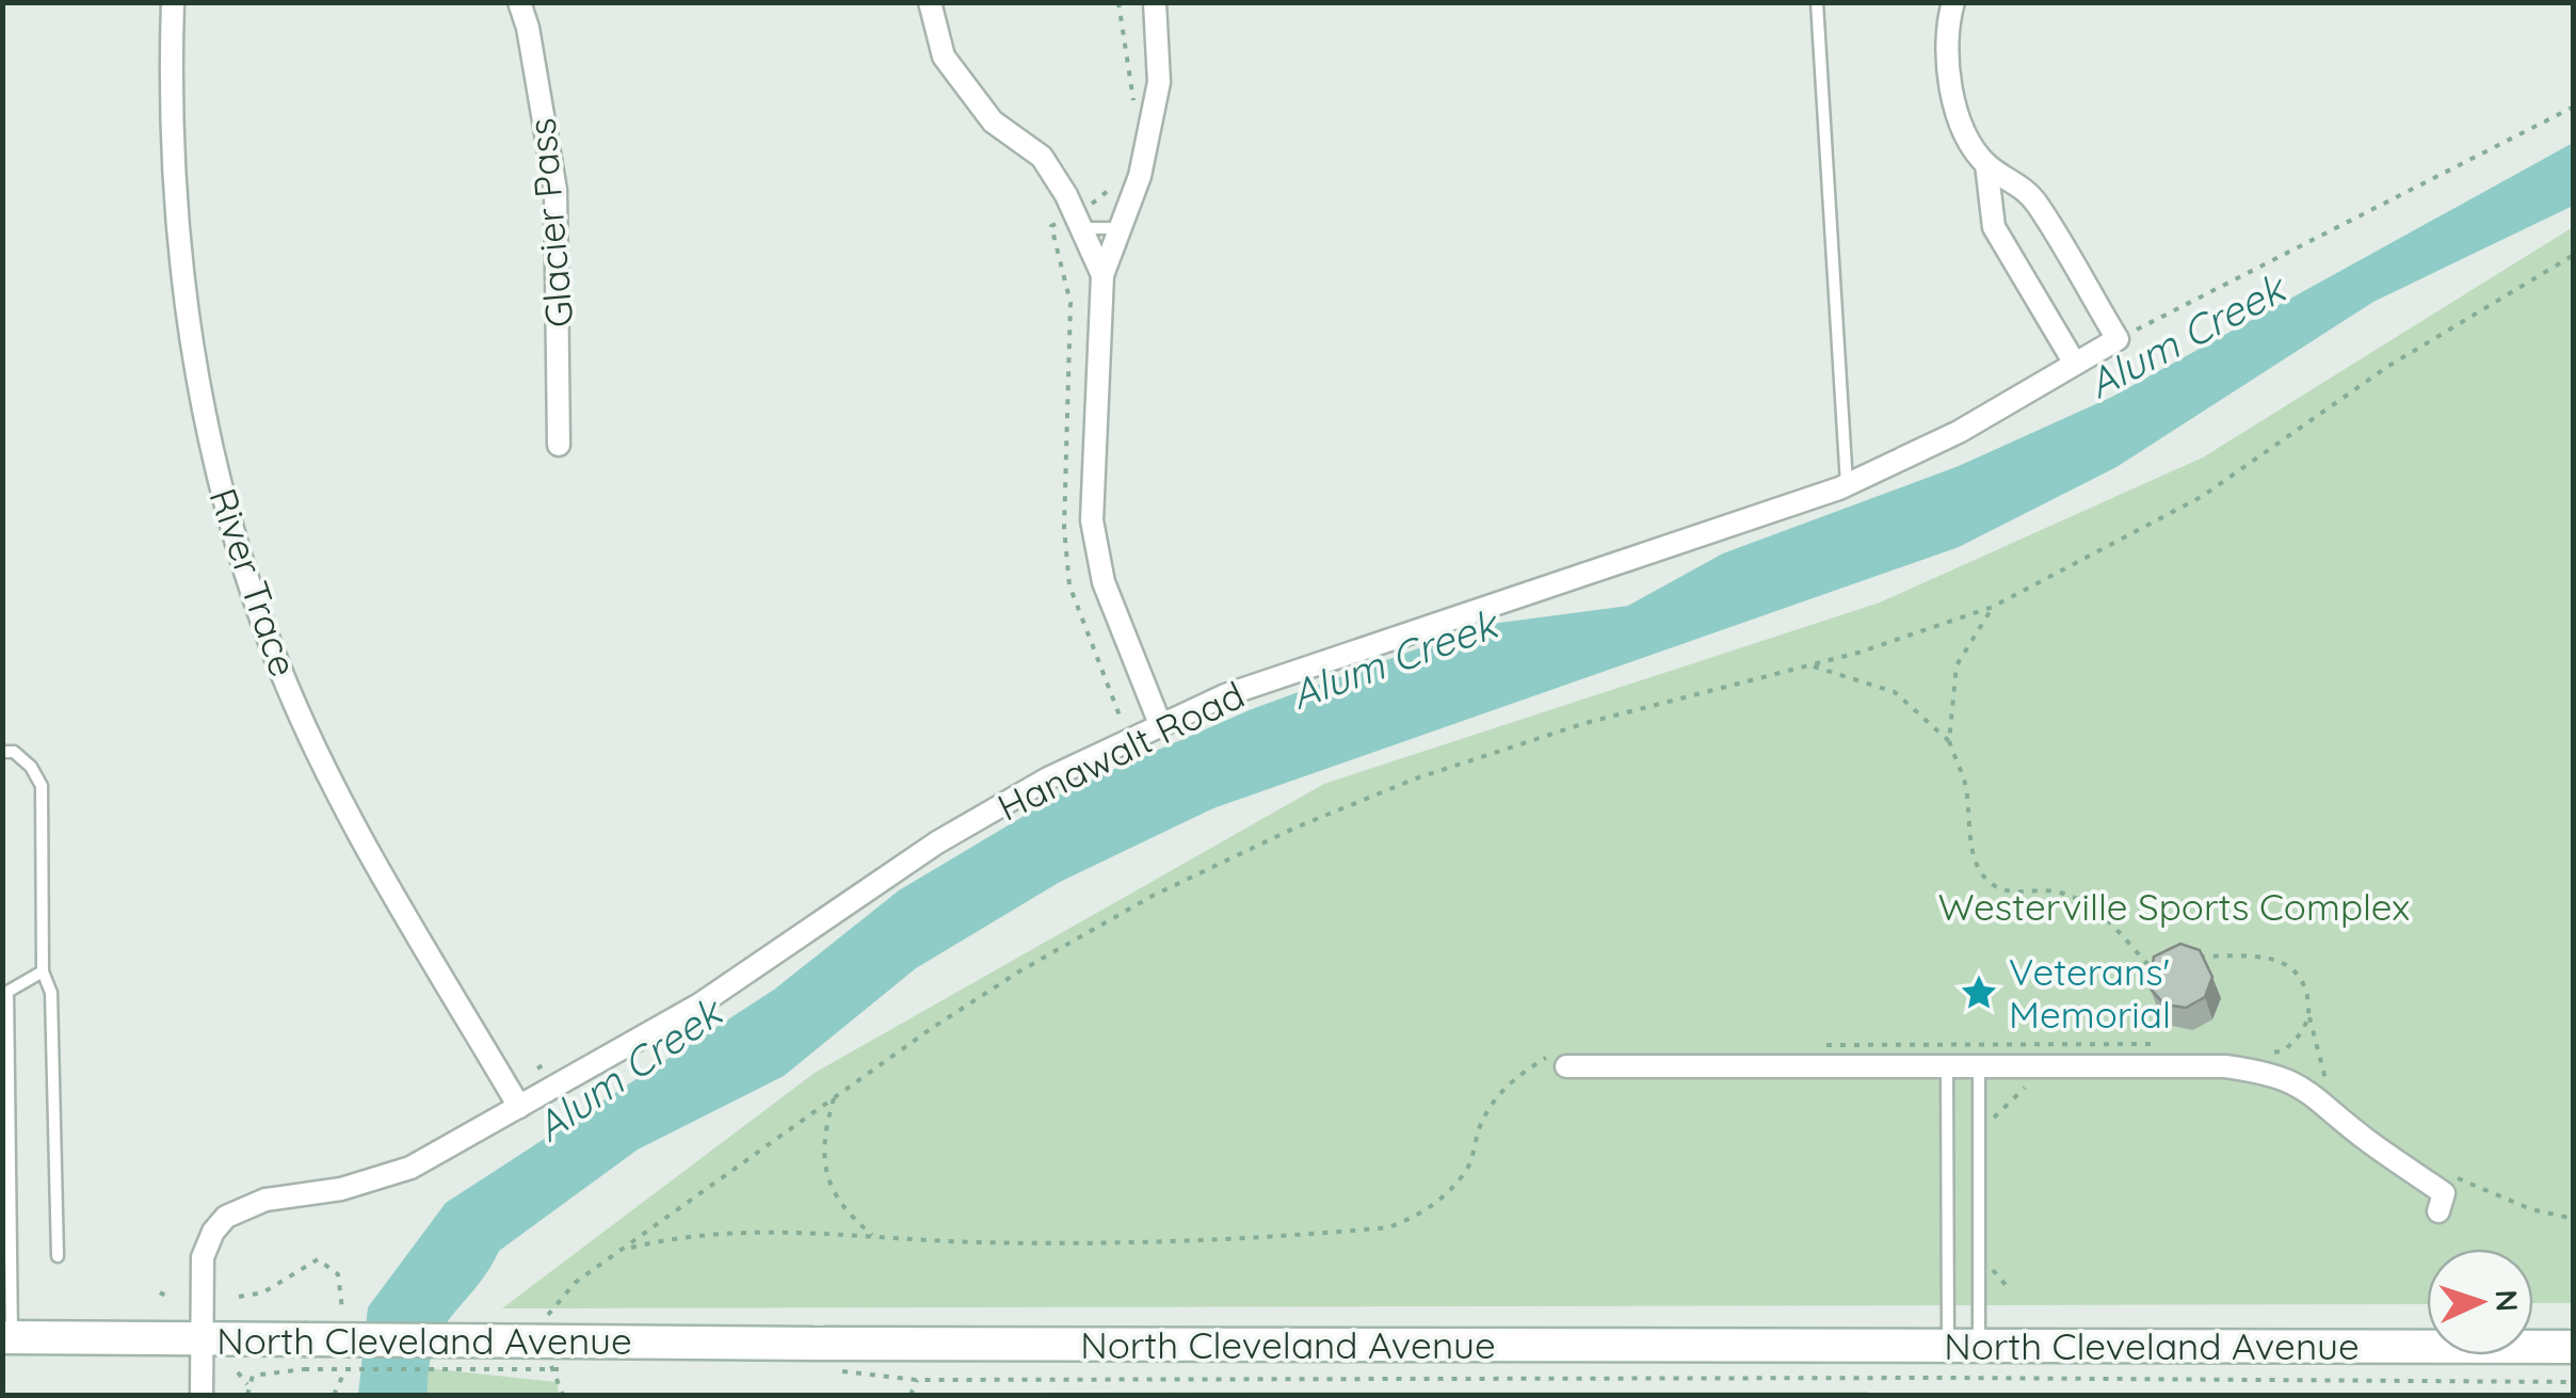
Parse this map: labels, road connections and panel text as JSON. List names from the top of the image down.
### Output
{
  "streets": {
    "main road": ["North Cleveland Avenue"],
    "street": ["Glacier Pass", "River Trace", "Hanawalt Road"]
  },
  "crossings": [
    ["River Trace", "Hanawalt Road"],
    ["Hanawalt Road", "North Cleveland Avenue"]
  ],
  "water": ["Alum Creek"],
  "parks": ["Westerville Sports Complex"],
  "places": {
    "place": ["Veterans' Memorial"]
  },
  "north": "right"
}
